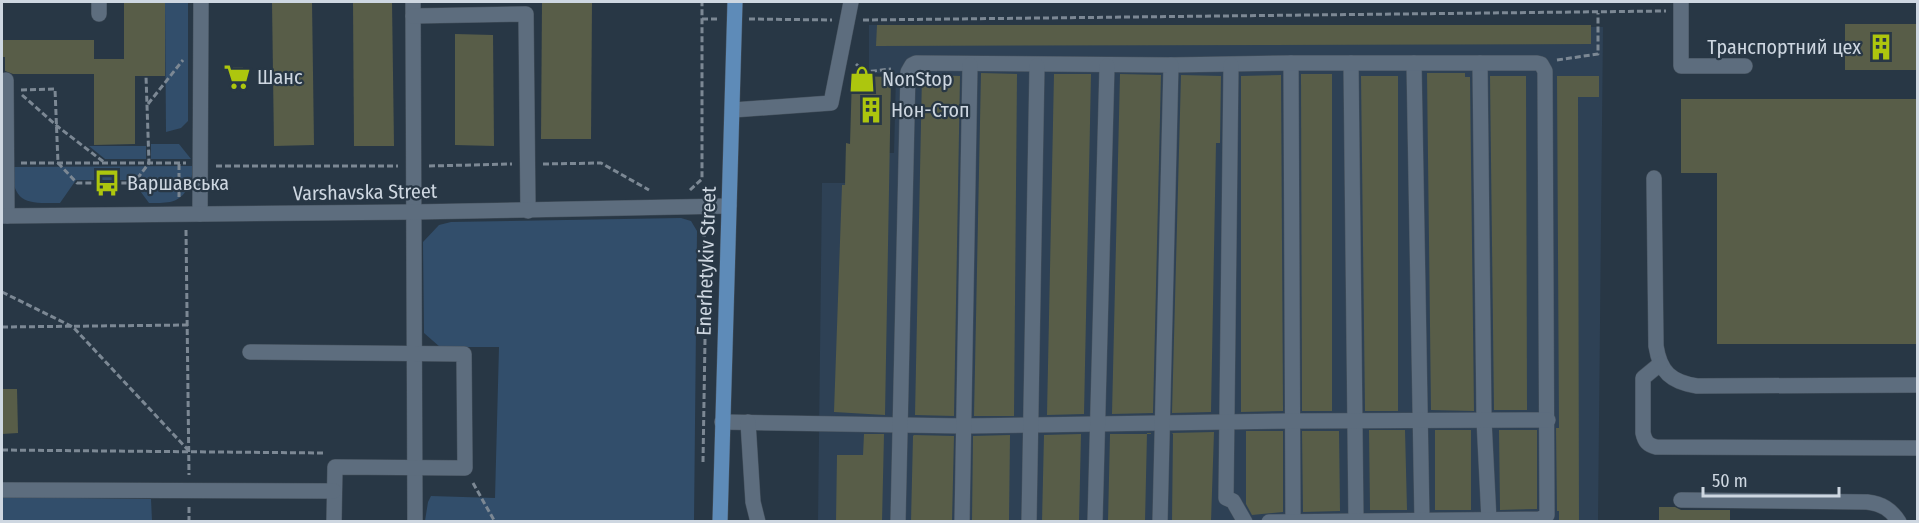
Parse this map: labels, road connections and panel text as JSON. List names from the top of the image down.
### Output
{
  "streets": {
    "main road": ["Enerhetykiv Street"],
    "street": ["Varshavska Street"]
  },
  "crossings": [
    ["Varshavska Street", "Enerhetykiv Street"]
  ],
  "places": {
    "building": ["Транспортний цех", "Нон-Стоп"],
    "supermarket": ["Шанс"],
    "shop": ["NonStop"],
    "bus stop": ["Варшавська"]
  },
  "scale_bar": "50 m"
}
